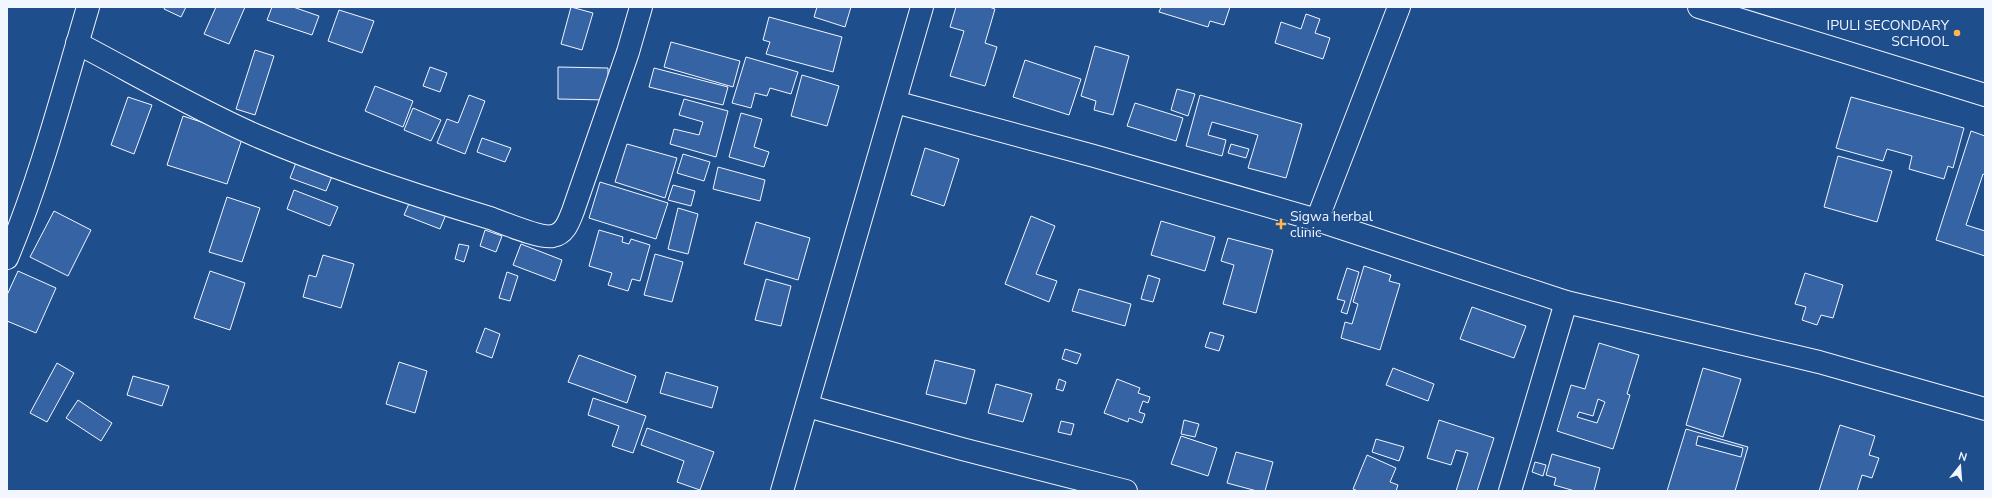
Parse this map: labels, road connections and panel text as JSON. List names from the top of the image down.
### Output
{
  "places": {
    "other": ["IPULI SECONDARY SCHOOL"],
    "health": ["Sigwa herbal clinic"]
  },
  "north": "top"
}
